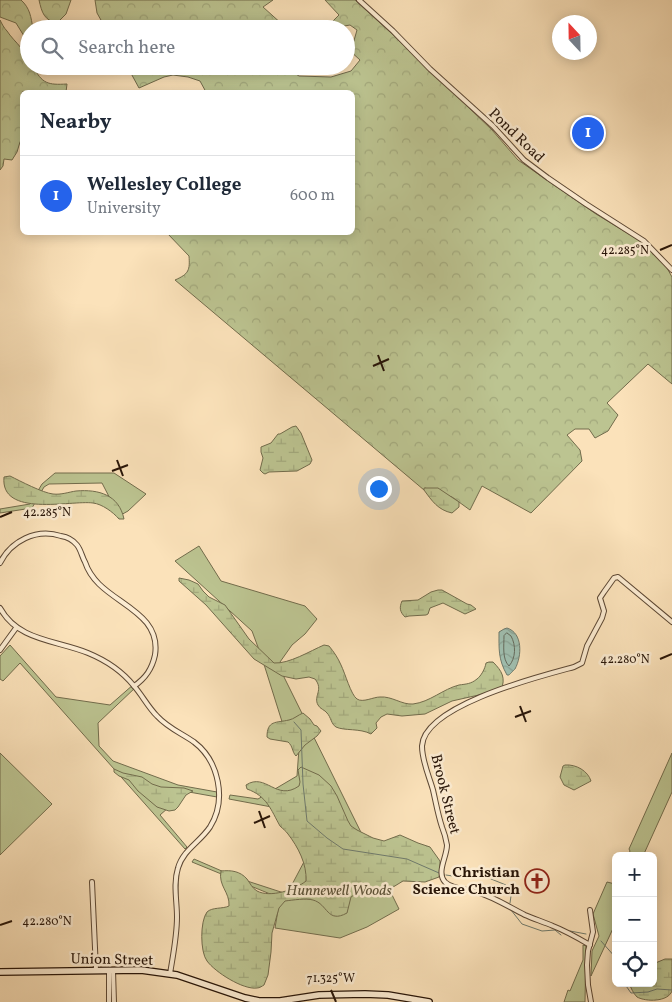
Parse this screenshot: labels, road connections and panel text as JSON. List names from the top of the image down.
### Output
{
  "streets": {
    "street": ["Pond Road", "Brook Street", "Union Street"]
  },
  "parks": ["Hunnewell Woods"],
  "places": {
    "church": ["Christian Science Church"]
  },
  "north": "top",
  "page": {
    "search": "Search here",
    "heading": "Nearby",
    "pins": "1",
    "list": [
      {
        "mark": "1",
        "name": "Wellesley College",
        "note": "University",
        "value": "600 m"
      }
    ],
    "map_buttons": ["+", "−"]
  },
  "coordinates": ["42.285°N", "42.280°N", "71.325°W"]
}
